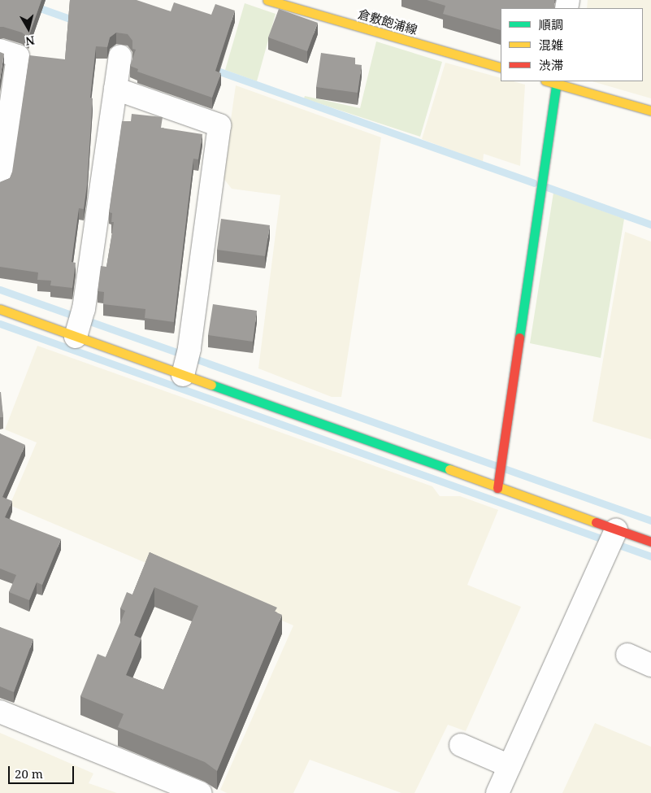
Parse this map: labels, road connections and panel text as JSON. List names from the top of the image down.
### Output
{
  "streets": {
    "street": ["倉敷飽浦線"]
  },
  "legend": ["順調", "混雑", "渋滞"],
  "scale_bar": "20 m",
  "north": "bottom"
}
